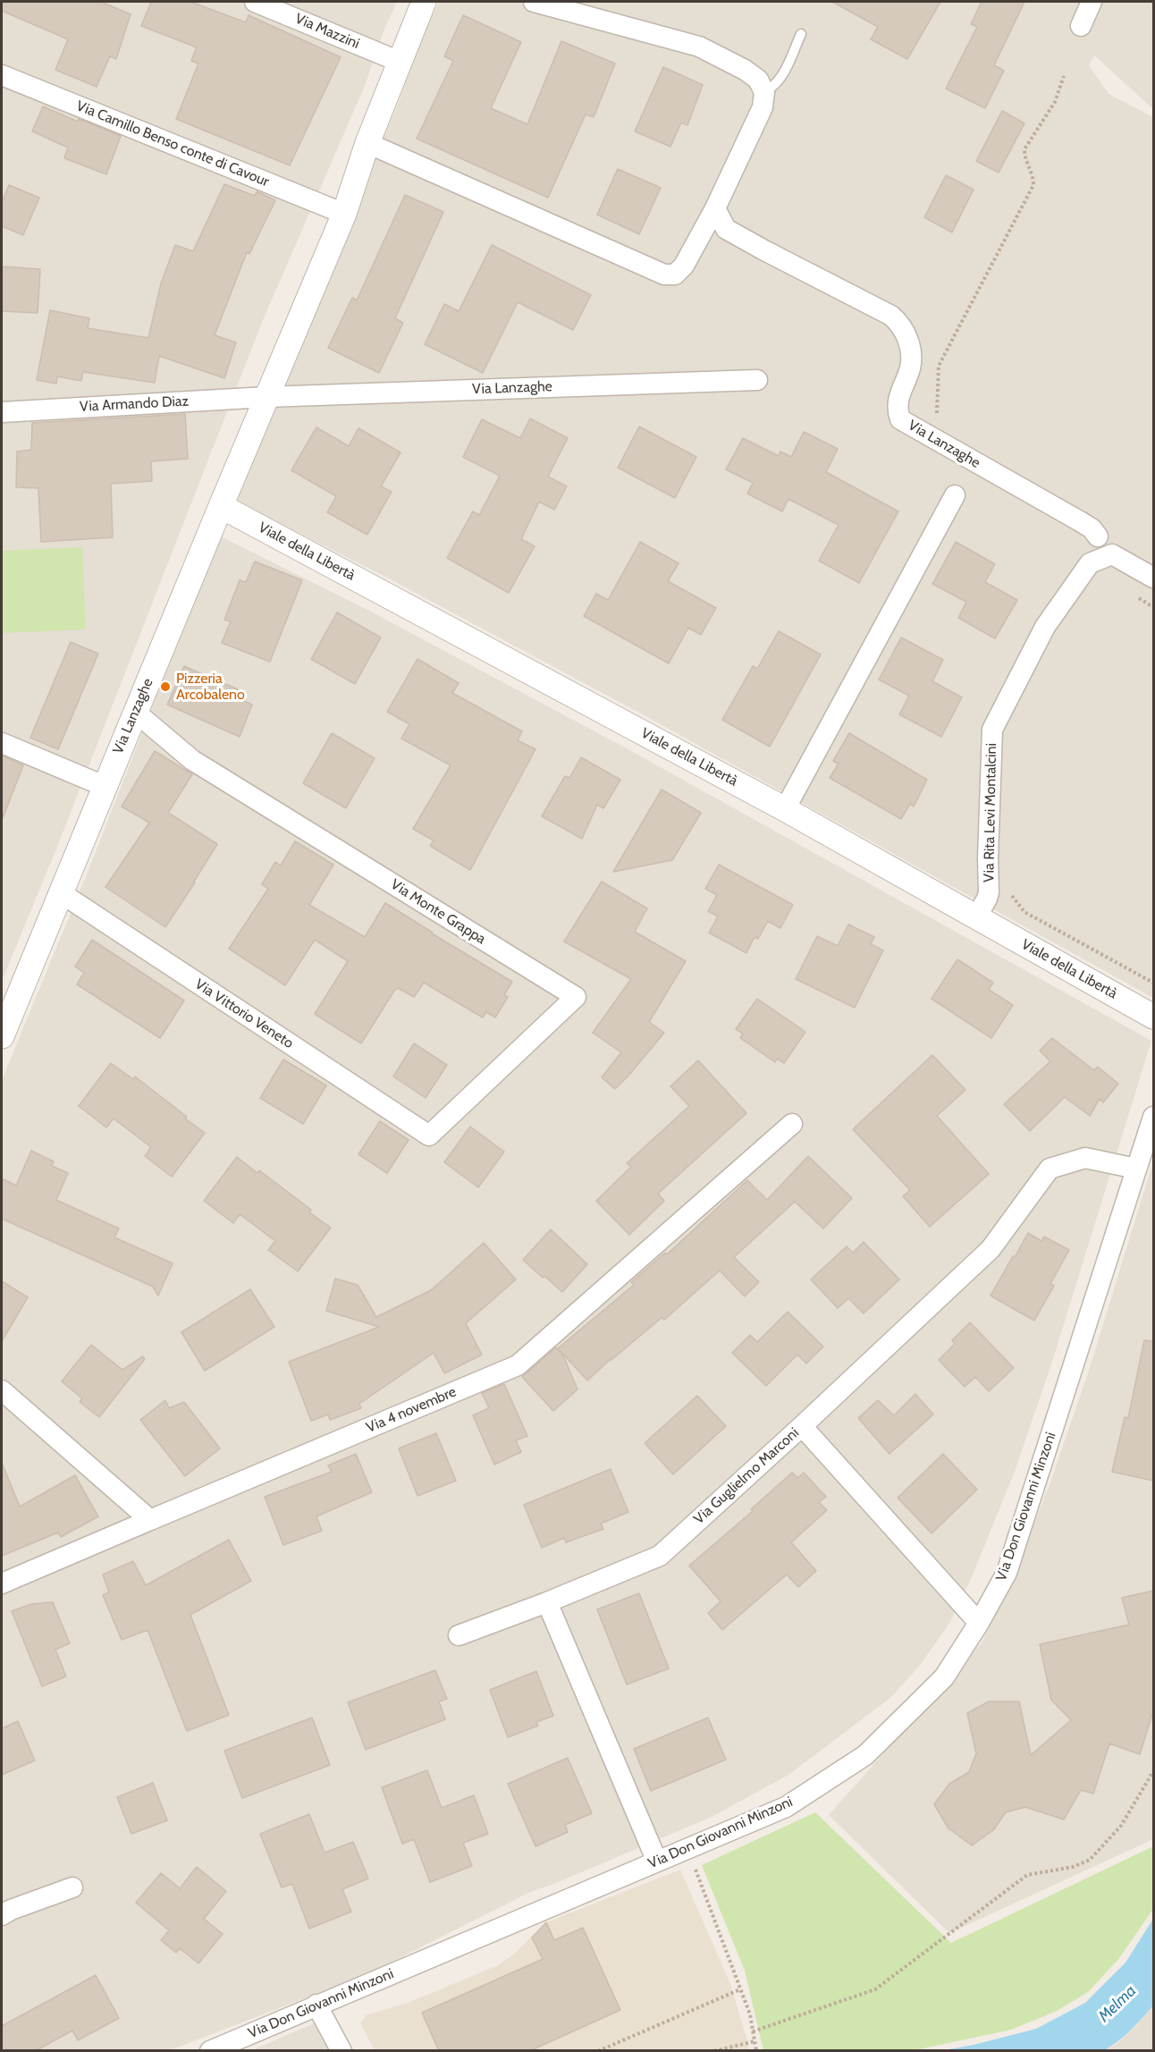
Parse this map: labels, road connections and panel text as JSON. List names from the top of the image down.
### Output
{
  "streets": {
    "street": [
      "Via Mazzini",
      "Via Camillo Benso conte di Cavour",
      "Via Lanzaghe",
      "Via Armando Diaz",
      "Viale della Libertà",
      "Via Rita Levi Montalcini",
      "Via Monte Grappa",
      "Via Vittorio Veneto",
      "Via 4 novembre",
      "Via Guglielmo Marconi",
      "Via Don Giovanni Minzoni"
    ]
  },
  "crossings": [
    ["Via Mazzini", "Via Lanzaghe"],
    ["Via Camillo Benso conte di Cavour", "Via Lanzaghe"],
    ["Via Lanzaghe", "Via Armando Diaz"],
    ["Via Lanzaghe", "Viale della Libertà"],
    ["Via Lanzaghe", "Via Monte Grappa"],
    ["Via Lanzaghe", "Via Vittorio Veneto"],
    ["Viale della Libertà", "Via Rita Levi Montalcini"],
    ["Via Monte Grappa", "Via Vittorio Veneto"],
    ["Via Guglielmo Marconi", "Via Don Giovanni Minzoni"]
  ],
  "water": ["Melma"],
  "places": ["Pizzeria Arcobaleno"]
}
